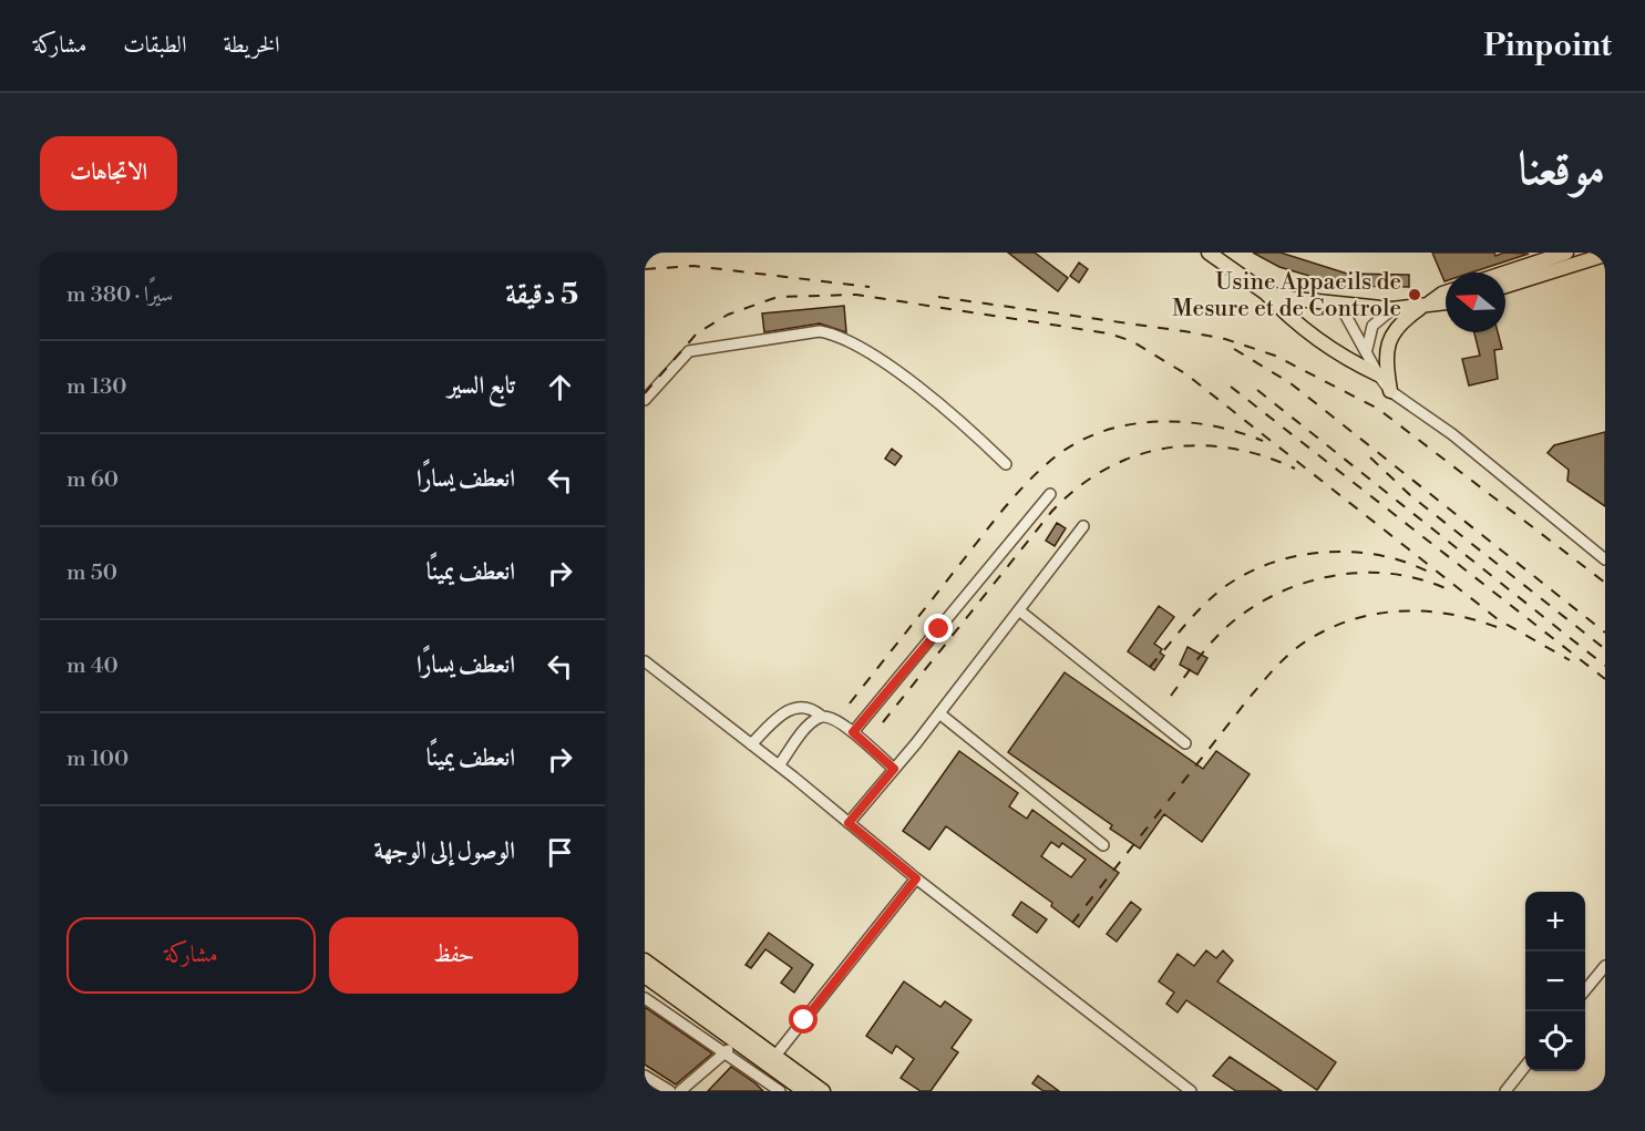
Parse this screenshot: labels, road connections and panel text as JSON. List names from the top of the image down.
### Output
{
  "places": ["Usine Appaeils de Mesure et de Controle"],
  "north": "left",
  "page": {
    "header": "Pinpoint",
    "nav": ["الخريطة", "الطبقات", "مشاركة"],
    "title": "موقعنا",
    "buttons": [
      "الاتجاهات",
      ["حفظ", "مشاركة"]
    ],
    "heading": ["5 دقيقة", "سيرًا · 380 m"],
    "list": [
      ["تابع السير", "130 m"],
      ["انعطف يسارًا", "60 m"],
      ["انعطف يمينًا", "50 m"],
      ["انعطف يسارًا", "40 m"],
      ["انعطف يمينًا", "100 m"],
      "الوصول إلى الوجهة"
    ],
    "map_buttons": ["+", "−"]
  }
}
